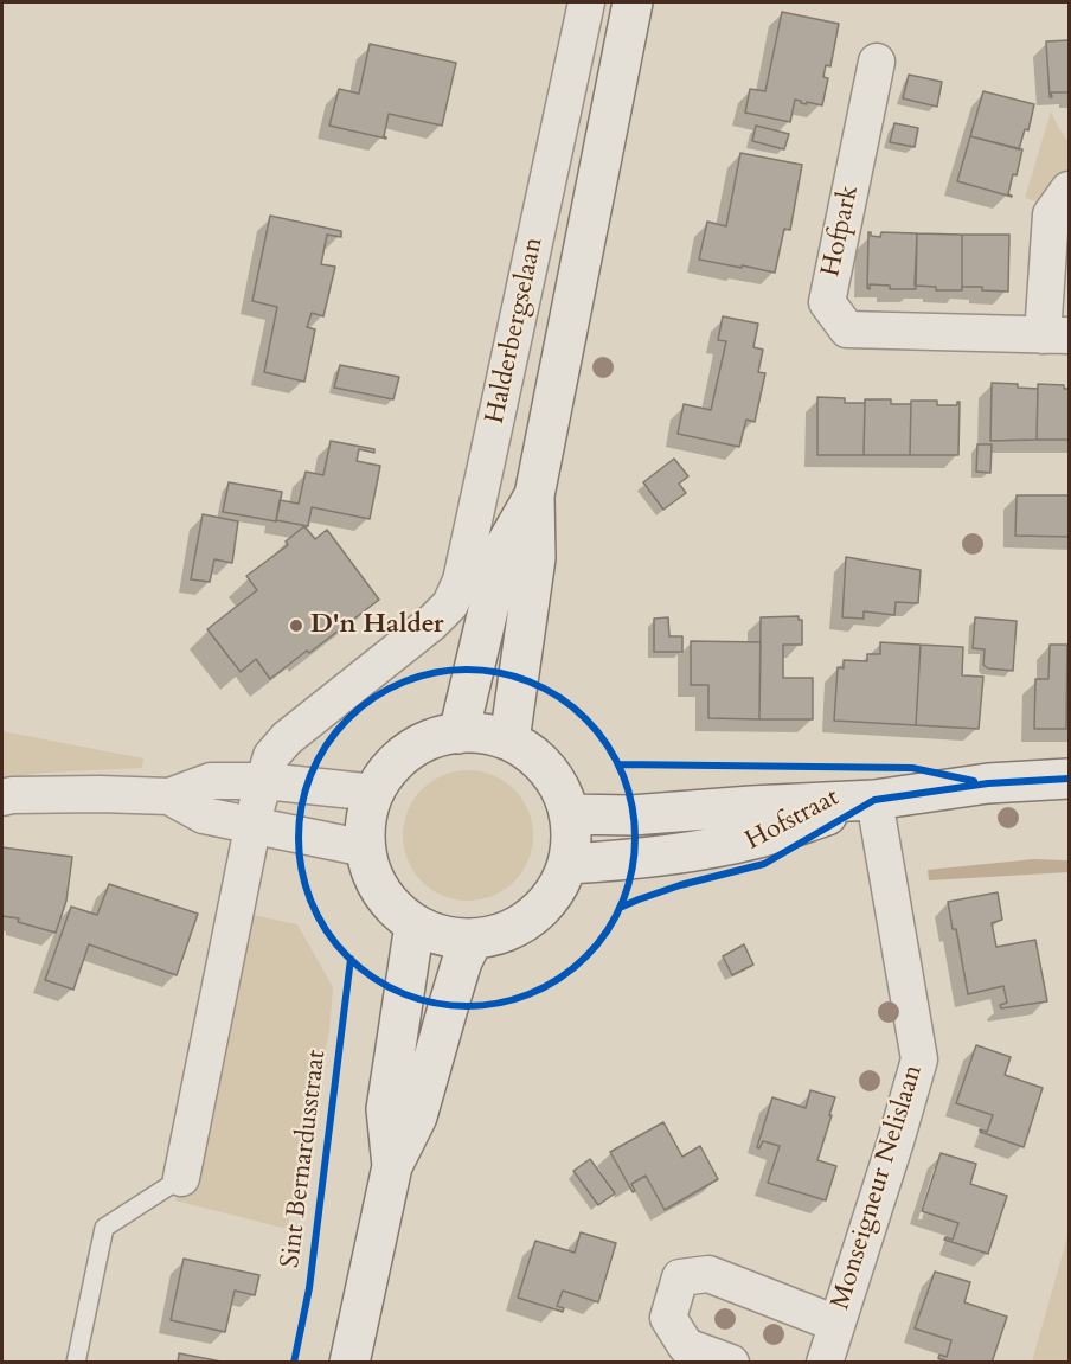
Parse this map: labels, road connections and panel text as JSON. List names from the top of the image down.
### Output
{
  "streets": {
    "main road": ["Halderbergselaan", "Hofstraat"],
    "street": ["Hofpark", "Monseigneur Nelislaan"],
    "cycle path": ["Sint Bernardusstraat"]
  },
  "crossings": [
    ["Halderbergselaan", "Hofstraat"],
    ["Hofstraat", "Monseigneur Nelislaan"]
  ],
  "places": ["D'n Halder"]
}
